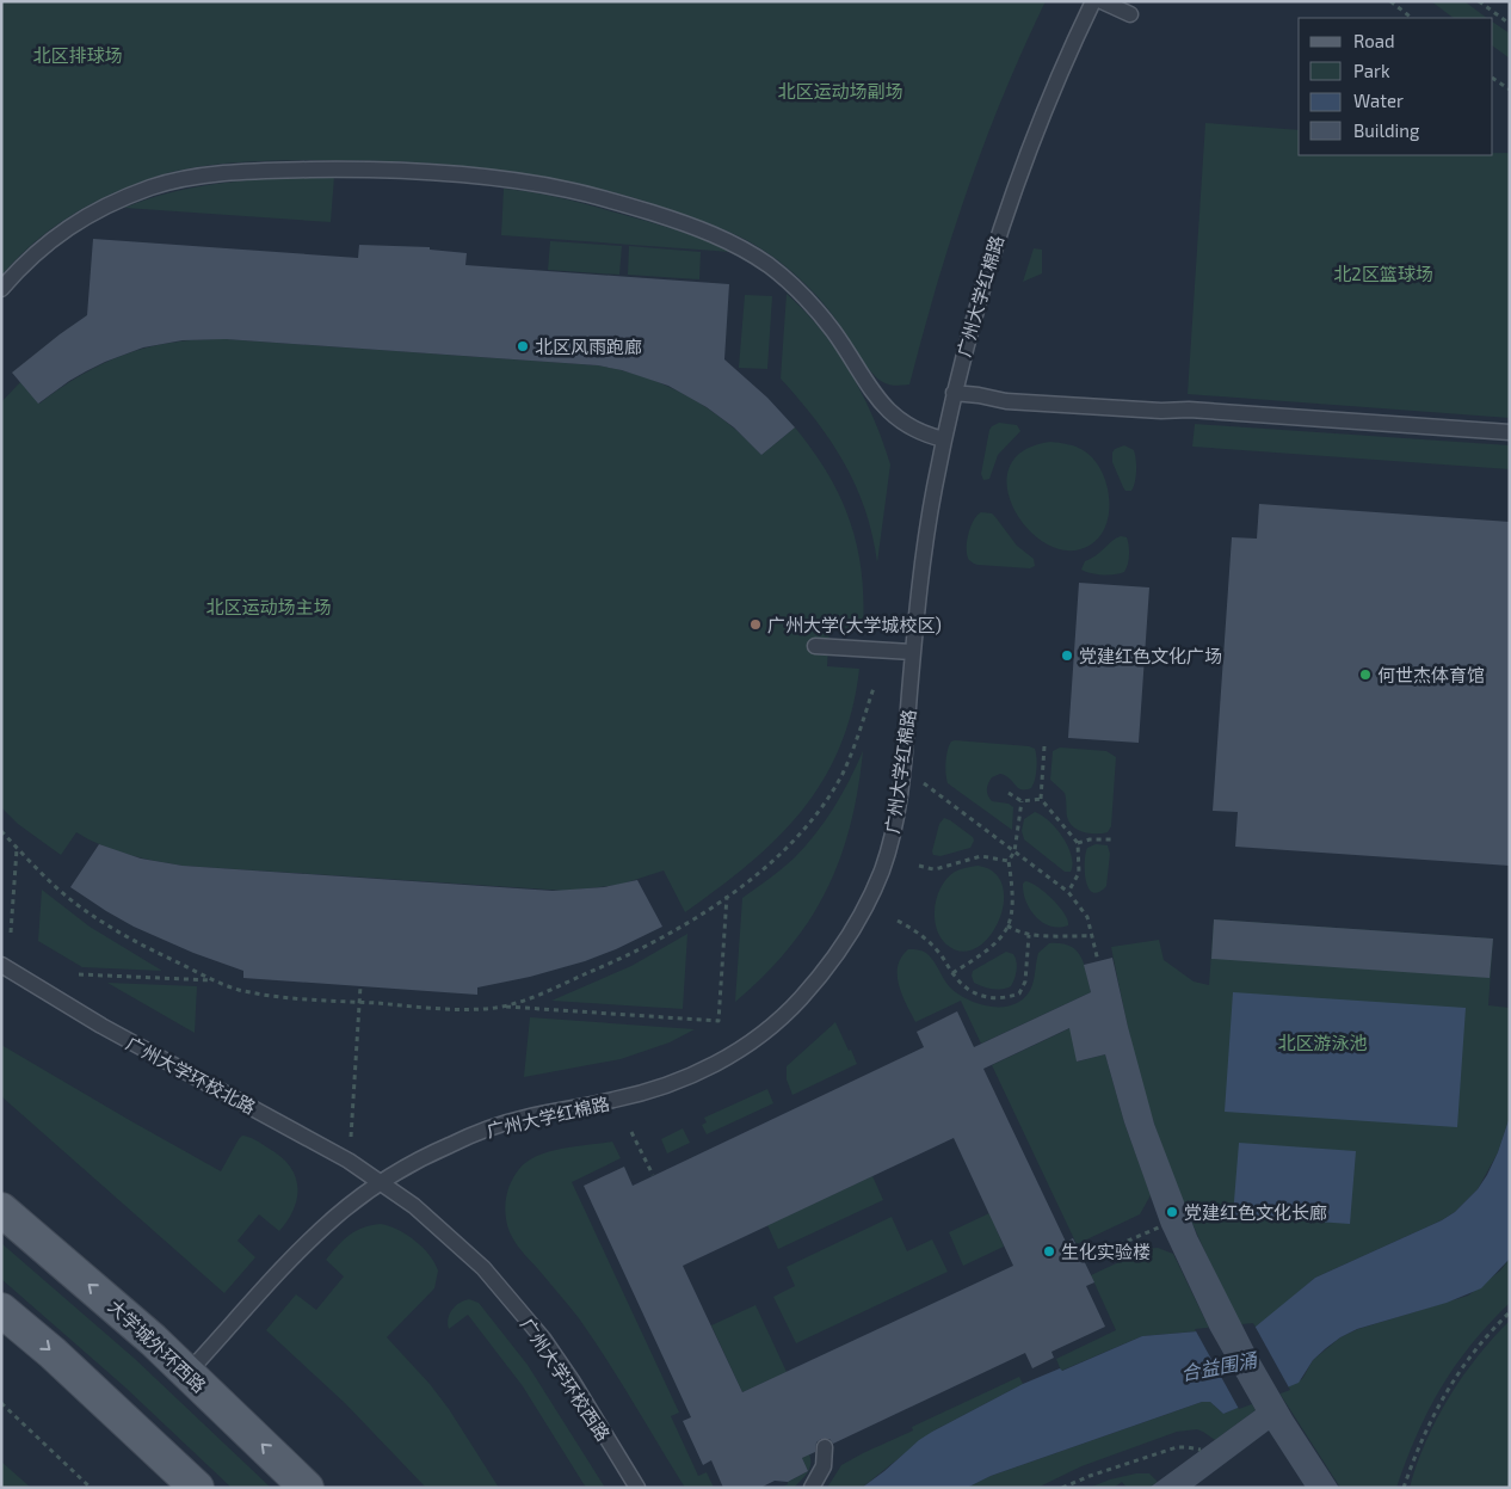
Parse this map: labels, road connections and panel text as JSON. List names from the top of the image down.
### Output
{
  "streets": {
    "main road": ["大学城外环西路"],
    "lane": ["广州大学红棉路", "广州大学环校北路", "广州大学环校西路"]
  },
  "crossings": [
    ["广州大学红棉路", "广州大学环校北路"],
    ["广州大学红棉路", "大学城外环西路"],
    ["广州大学红棉路", "广州大学环校西路"],
    ["广州大学环校北路", "广州大学环校西路"]
  ],
  "water": ["合益围涌"],
  "parks": [
    "北区排球场",
    "北区运动场副场",
    "北2区篮球场",
    "北区运动场主场",
    "北区游泳池"
  ],
  "places": [
    "北区风雨跑廊",
    "广州大学(大学城校区)",
    "党建红色文化广场",
    "何世杰体育馆",
    "党建红色文化长廊",
    "生化实验楼"
  ],
  "legend": [
    "Road",
    "Park",
    "Water",
    "Building"
  ]
}
